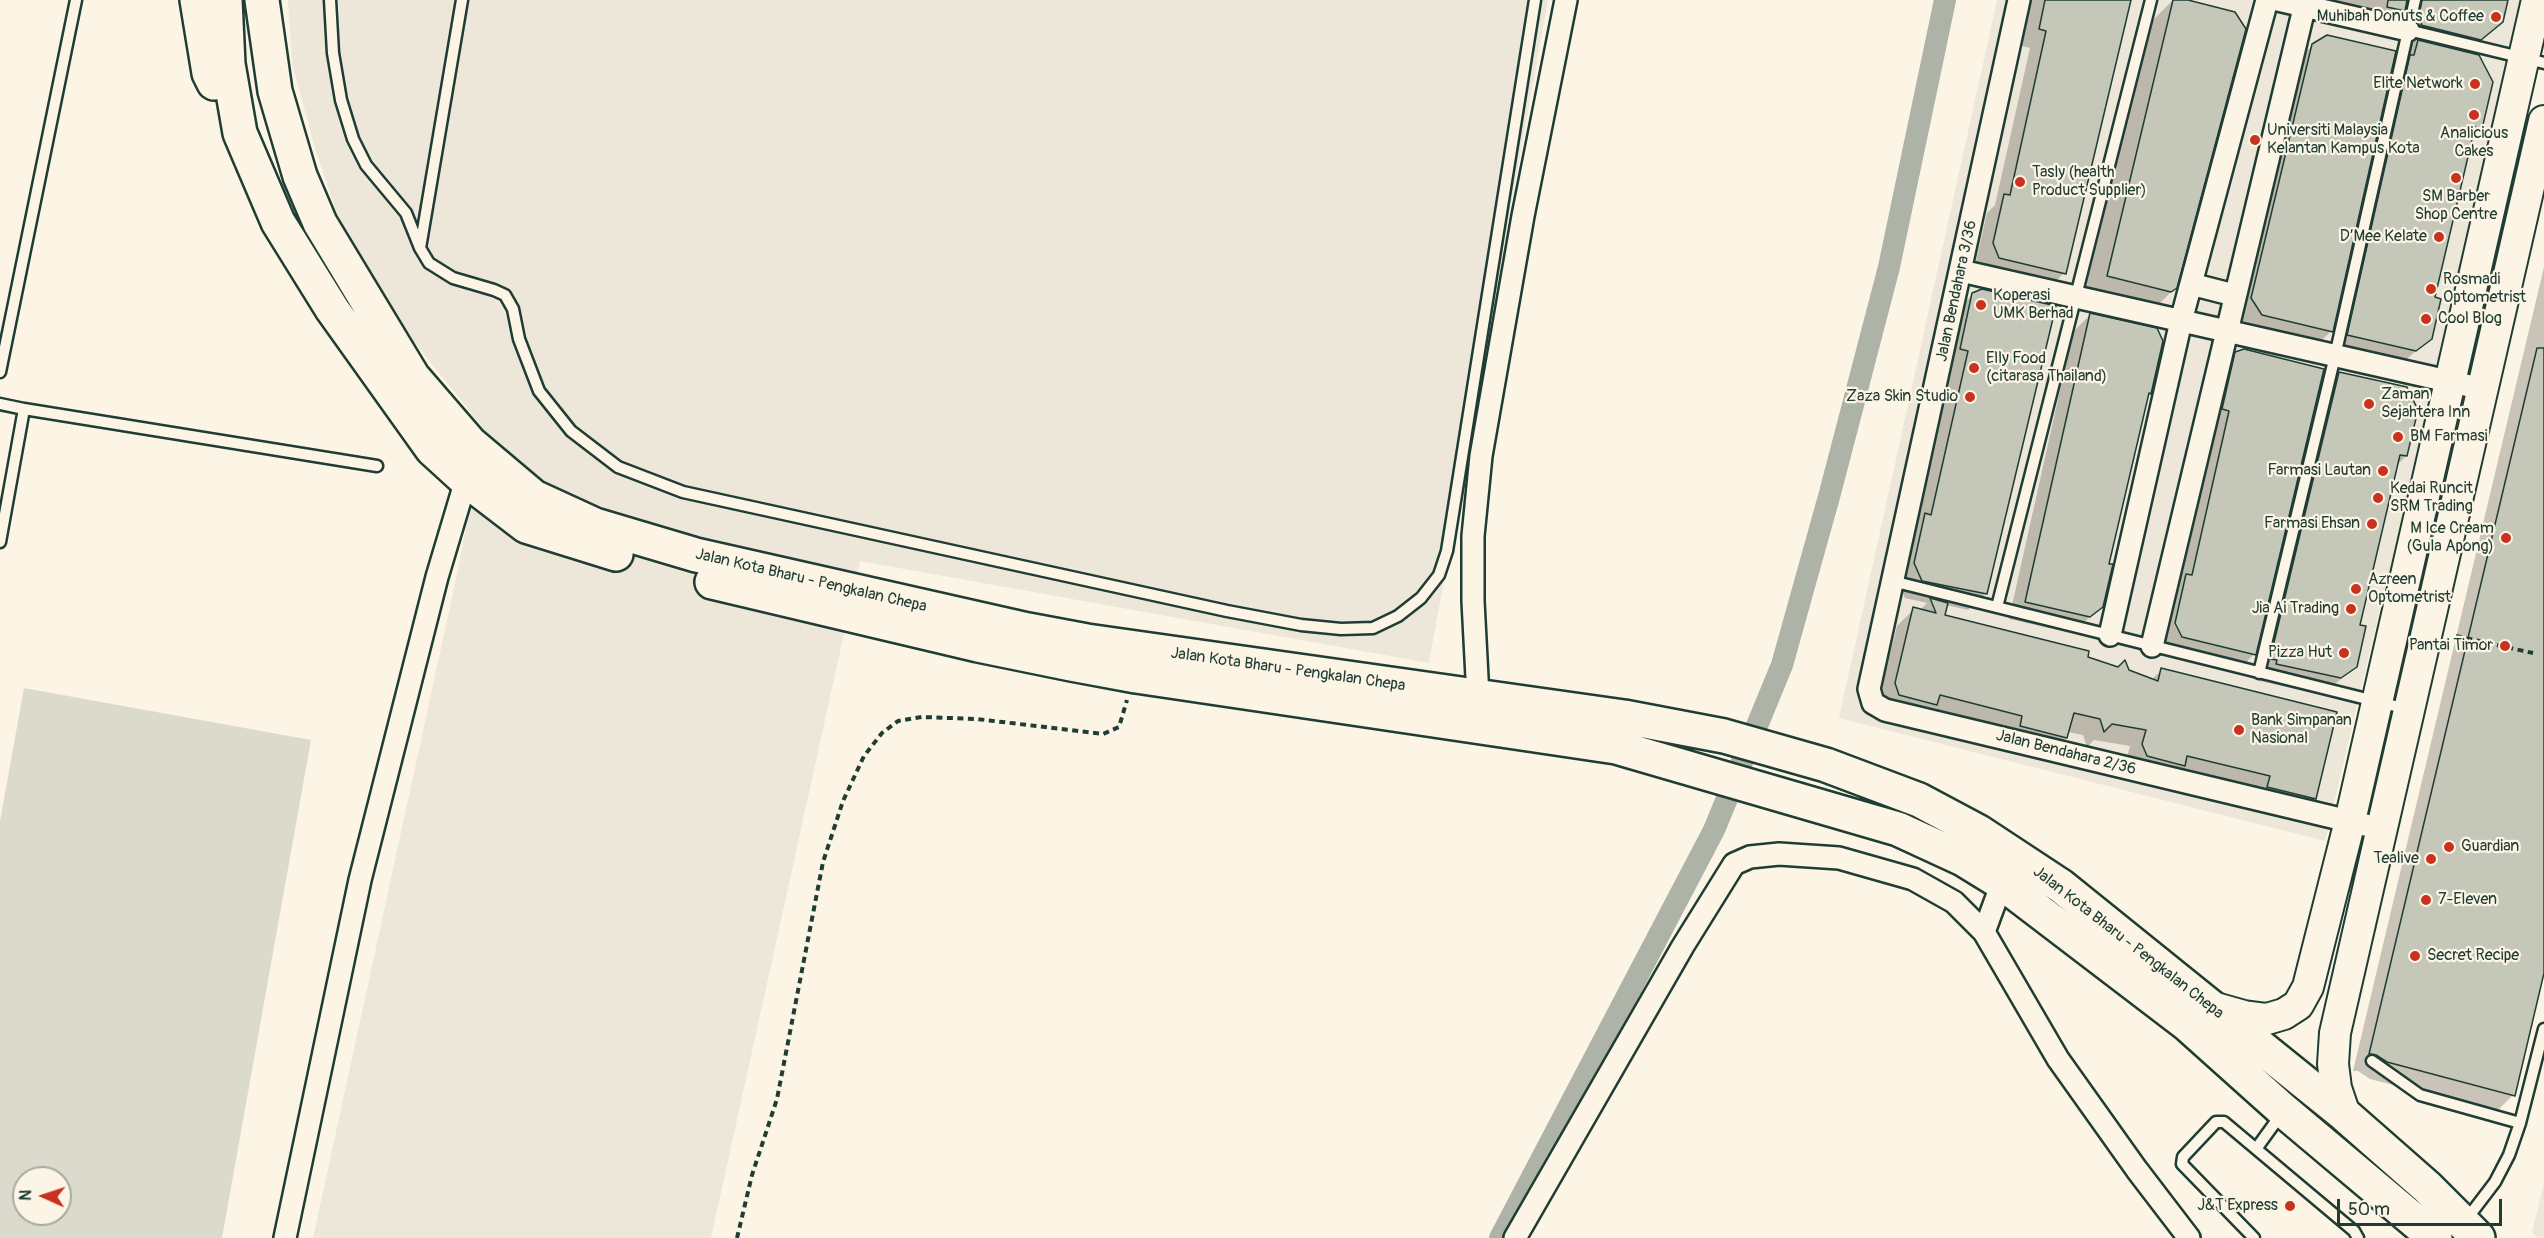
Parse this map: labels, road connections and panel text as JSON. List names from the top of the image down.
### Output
{
  "streets": {
    "main road": ["Jalan Kota Bharu - Pengkalan Chepa"],
    "street": ["Jalan Bendahara 3/36", "Jalan Bendahara 2/36"]
  },
  "crossings": [
    ["Jalan Bendahara 3/36", "Jalan Bendahara 2/36"]
  ],
  "places": [
    "Muhibah Donuts & Coffee",
    "Elite Network",
    "Analicious Cakes",
    "Universiti Malaysia Kelantan Kampus Kota",
    "SM Barber Shop Centre",
    "Tasly (health Product Supplier)",
    "D’Mee Kelate",
    "Rosmadi Optometrist",
    "Koperasi UMK Berhad",
    "Cool Blog",
    "Elly Food (citarasa Thailand)",
    "Zaza Skin Studio",
    "Zaman Sejahtera Inn",
    "BM Farmasi",
    "Farmasi Lautan",
    "Kedai Runcit SRM Trading",
    "Farmasi Ehsan",
    "M Ice Cream (Gula Apong)",
    "Azreen Optometrist",
    "Jia Ai Trading",
    "Pantai Timor",
    "Pizza Hut",
    "Bank Simpanan Nasional",
    "Guardian",
    "Tealive",
    "7-Eleven",
    "Secret Recipe",
    "J&T Express"
  ],
  "scale_bar": "50 m",
  "north": "left"
}
